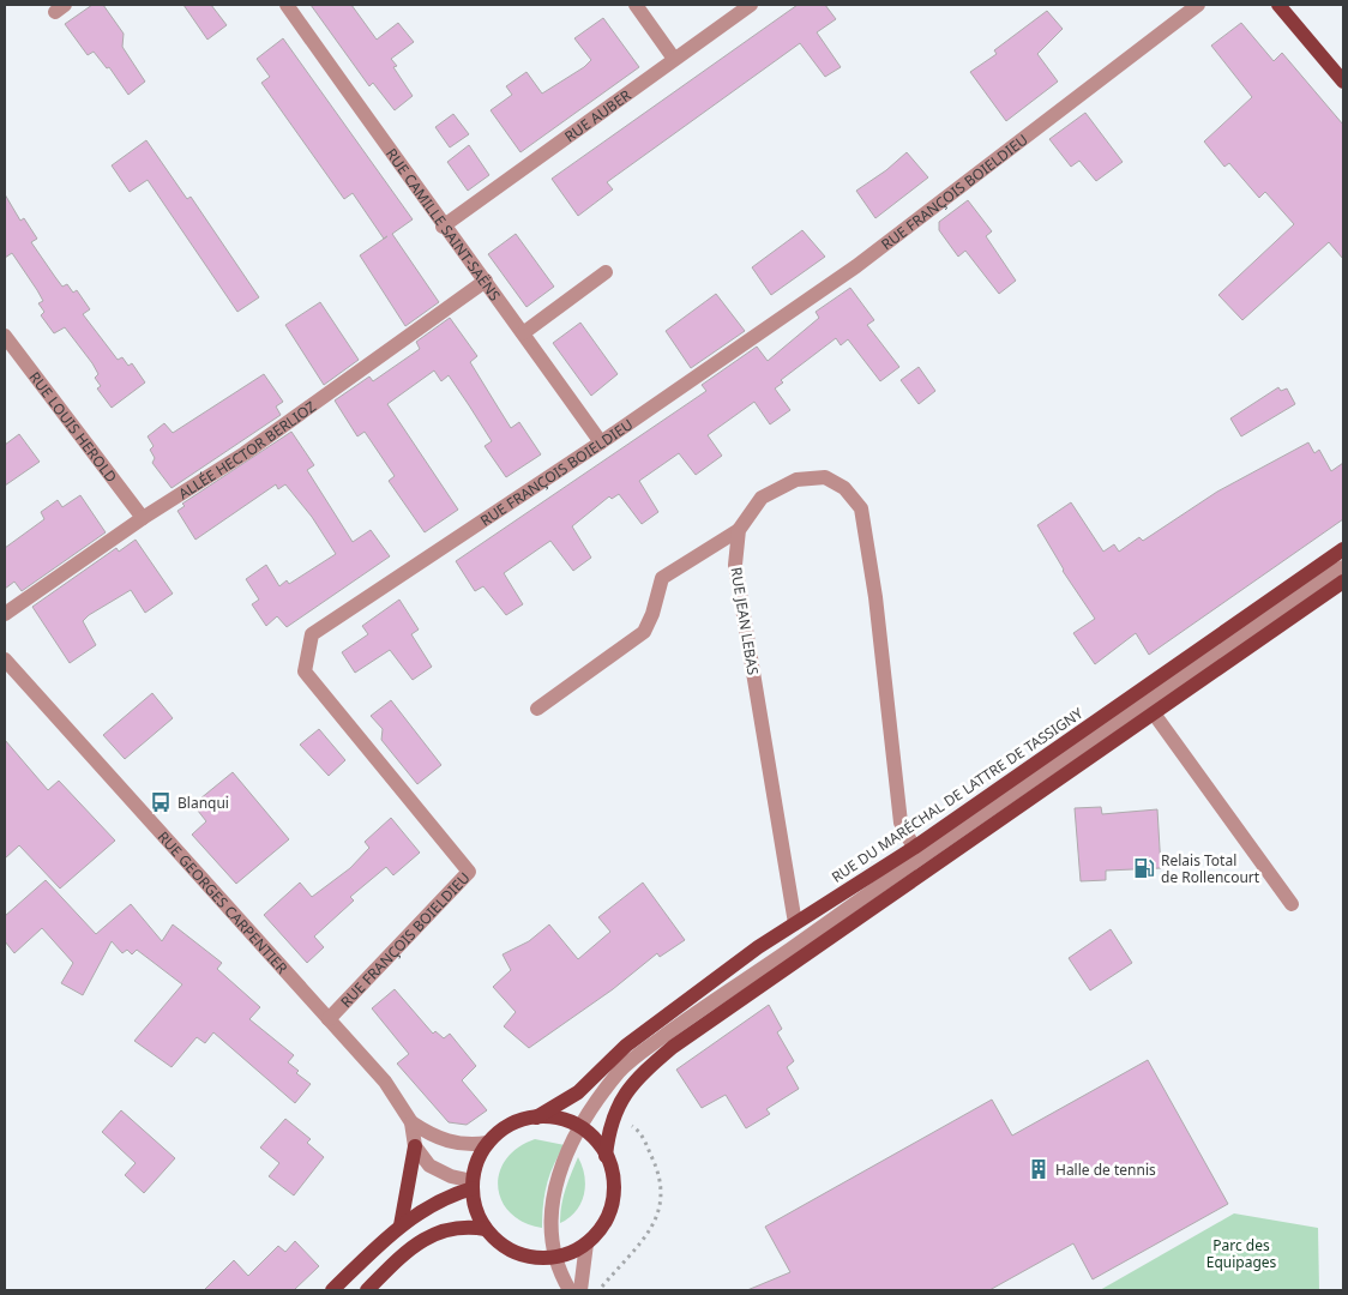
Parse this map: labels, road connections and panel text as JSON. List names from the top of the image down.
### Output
{
  "streets": {
    "main road": ["RUE DU MARÉCHAL DE LATTRE DE TASSIGNY"],
    "street": [
      "RUE AUBER",
      "RUE FRANÇOIS BOIELDIEU",
      "RUE CAMILLE SAINT-SAËNS",
      "RUE LOUIS HEROLD",
      "ALLÉE HECTOR BERLIOZ",
      "RUE JEAN LEBAS",
      "RUE GEORGES CARPENTIER"
    ]
  },
  "crossings": [
    ["RUE AUBER", "RUE CAMILLE SAINT-SAËNS"],
    ["RUE FRANÇOIS BOIELDIEU", "RUE CAMILLE SAINT-SAËNS"],
    ["RUE FRANÇOIS BOIELDIEU", "RUE GEORGES CARPENTIER"],
    ["RUE CAMILLE SAINT-SAËNS", "ALLÉE HECTOR BERLIOZ"],
    ["RUE LOUIS HEROLD", "ALLÉE HECTOR BERLIOZ"],
    ["RUE JEAN LEBAS", "RUE DU MARÉCHAL DE LATTRE DE TASSIGNY"]
  ],
  "parks": ["Parc des Equipages"],
  "places": {
    "bus stop": ["Blanqui"],
    "fuel station": ["Relais Total de Rollencourt"],
    "building": ["Halle de tennis"]
  }
}
